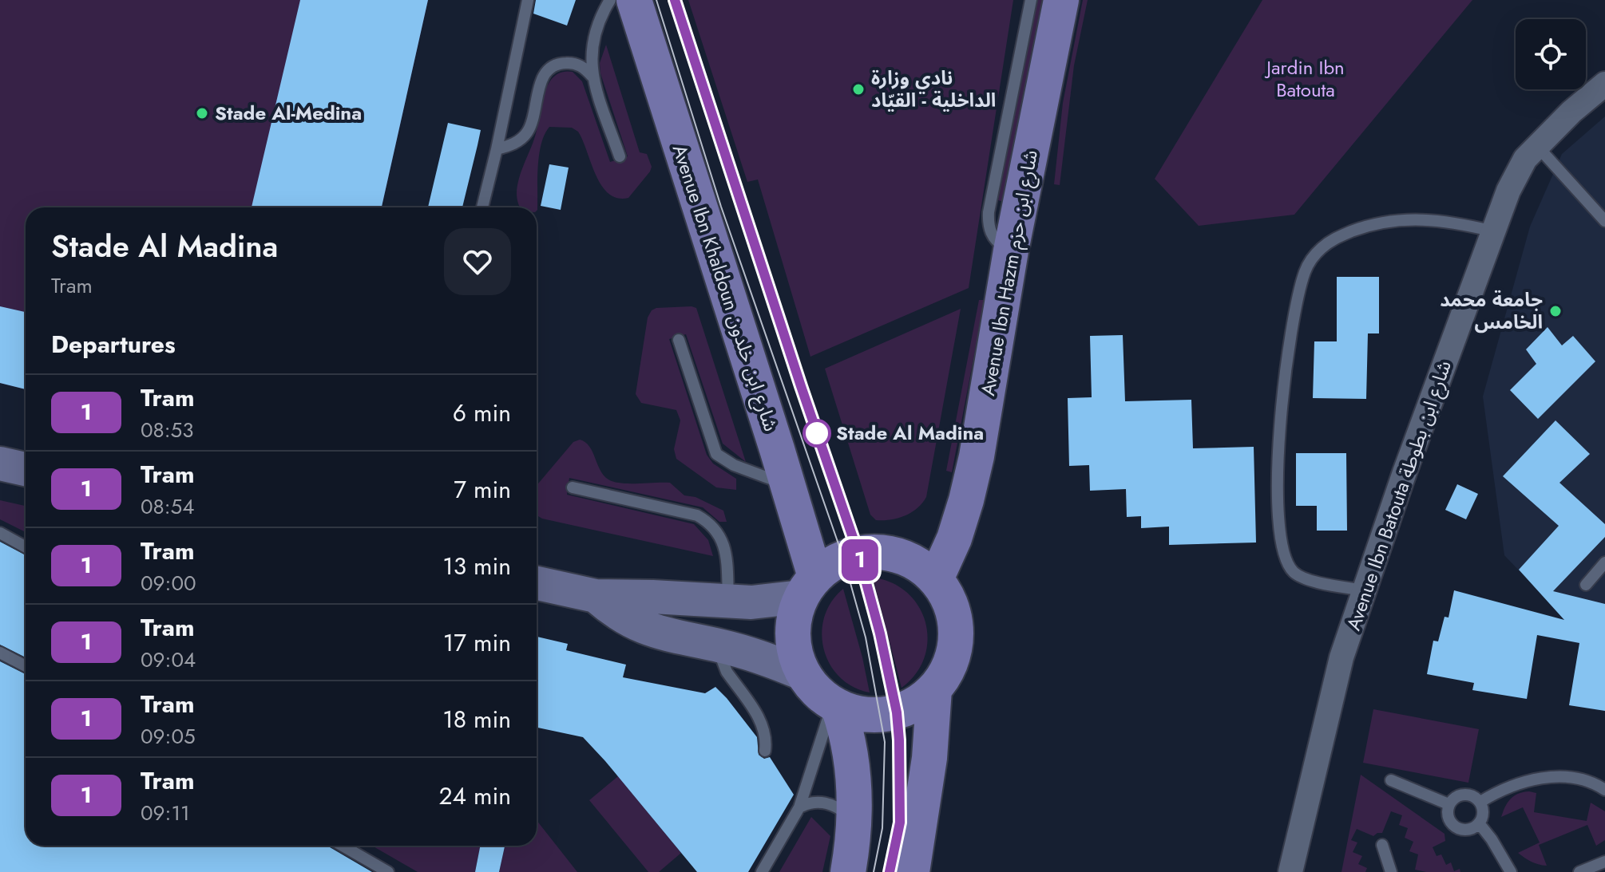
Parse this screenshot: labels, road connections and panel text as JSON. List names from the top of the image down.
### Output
{
  "streets": {
    "main road": ["Avenue Ibn Hazm شارع ابن حزم", "Avenue Ibn Khaldoun شارع ابن خلدون"],
    "street": ["Avenue Ibn Batouta شارع ابن بطوطة"]
  },
  "crossings": [
    ["Avenue Ibn Hazm شارع ابن حزم", "Avenue Ibn Khaldoun شارع ابن خلدون"]
  ],
  "parks": ["Jardin Ibn Batouta"],
  "places": [
    "نادي وزارة الداخلية - القيّاد",
    "Stade Al-Medina",
    "جامعة محمد الخامس",
    "Stade Al Madina"
  ],
  "lines": ["tram line 1"],
  "page": {
    "on_map": "1",
    "heading": [
      ["Stade Al Madina", "Tram"],
      "Departures"
    ],
    "list": [
      {
        "mark": "1",
        "name": "Tram",
        "note": "08:53",
        "value": "6 min"
      },
      {
        "mark": "1",
        "name": "Tram",
        "note": "08:54",
        "value": "7 min"
      },
      {
        "mark": "1",
        "name": "Tram",
        "note": "09:00",
        "value": "13 min"
      },
      {
        "mark": "1",
        "name": "Tram",
        "note": "09:04",
        "value": "17 min"
      },
      {
        "mark": "1",
        "name": "Tram",
        "note": "09:05",
        "value": "18 min"
      },
      {
        "mark": "1",
        "name": "Tram",
        "note": "09:11",
        "value": "24 min"
      }
    ]
  }
}
